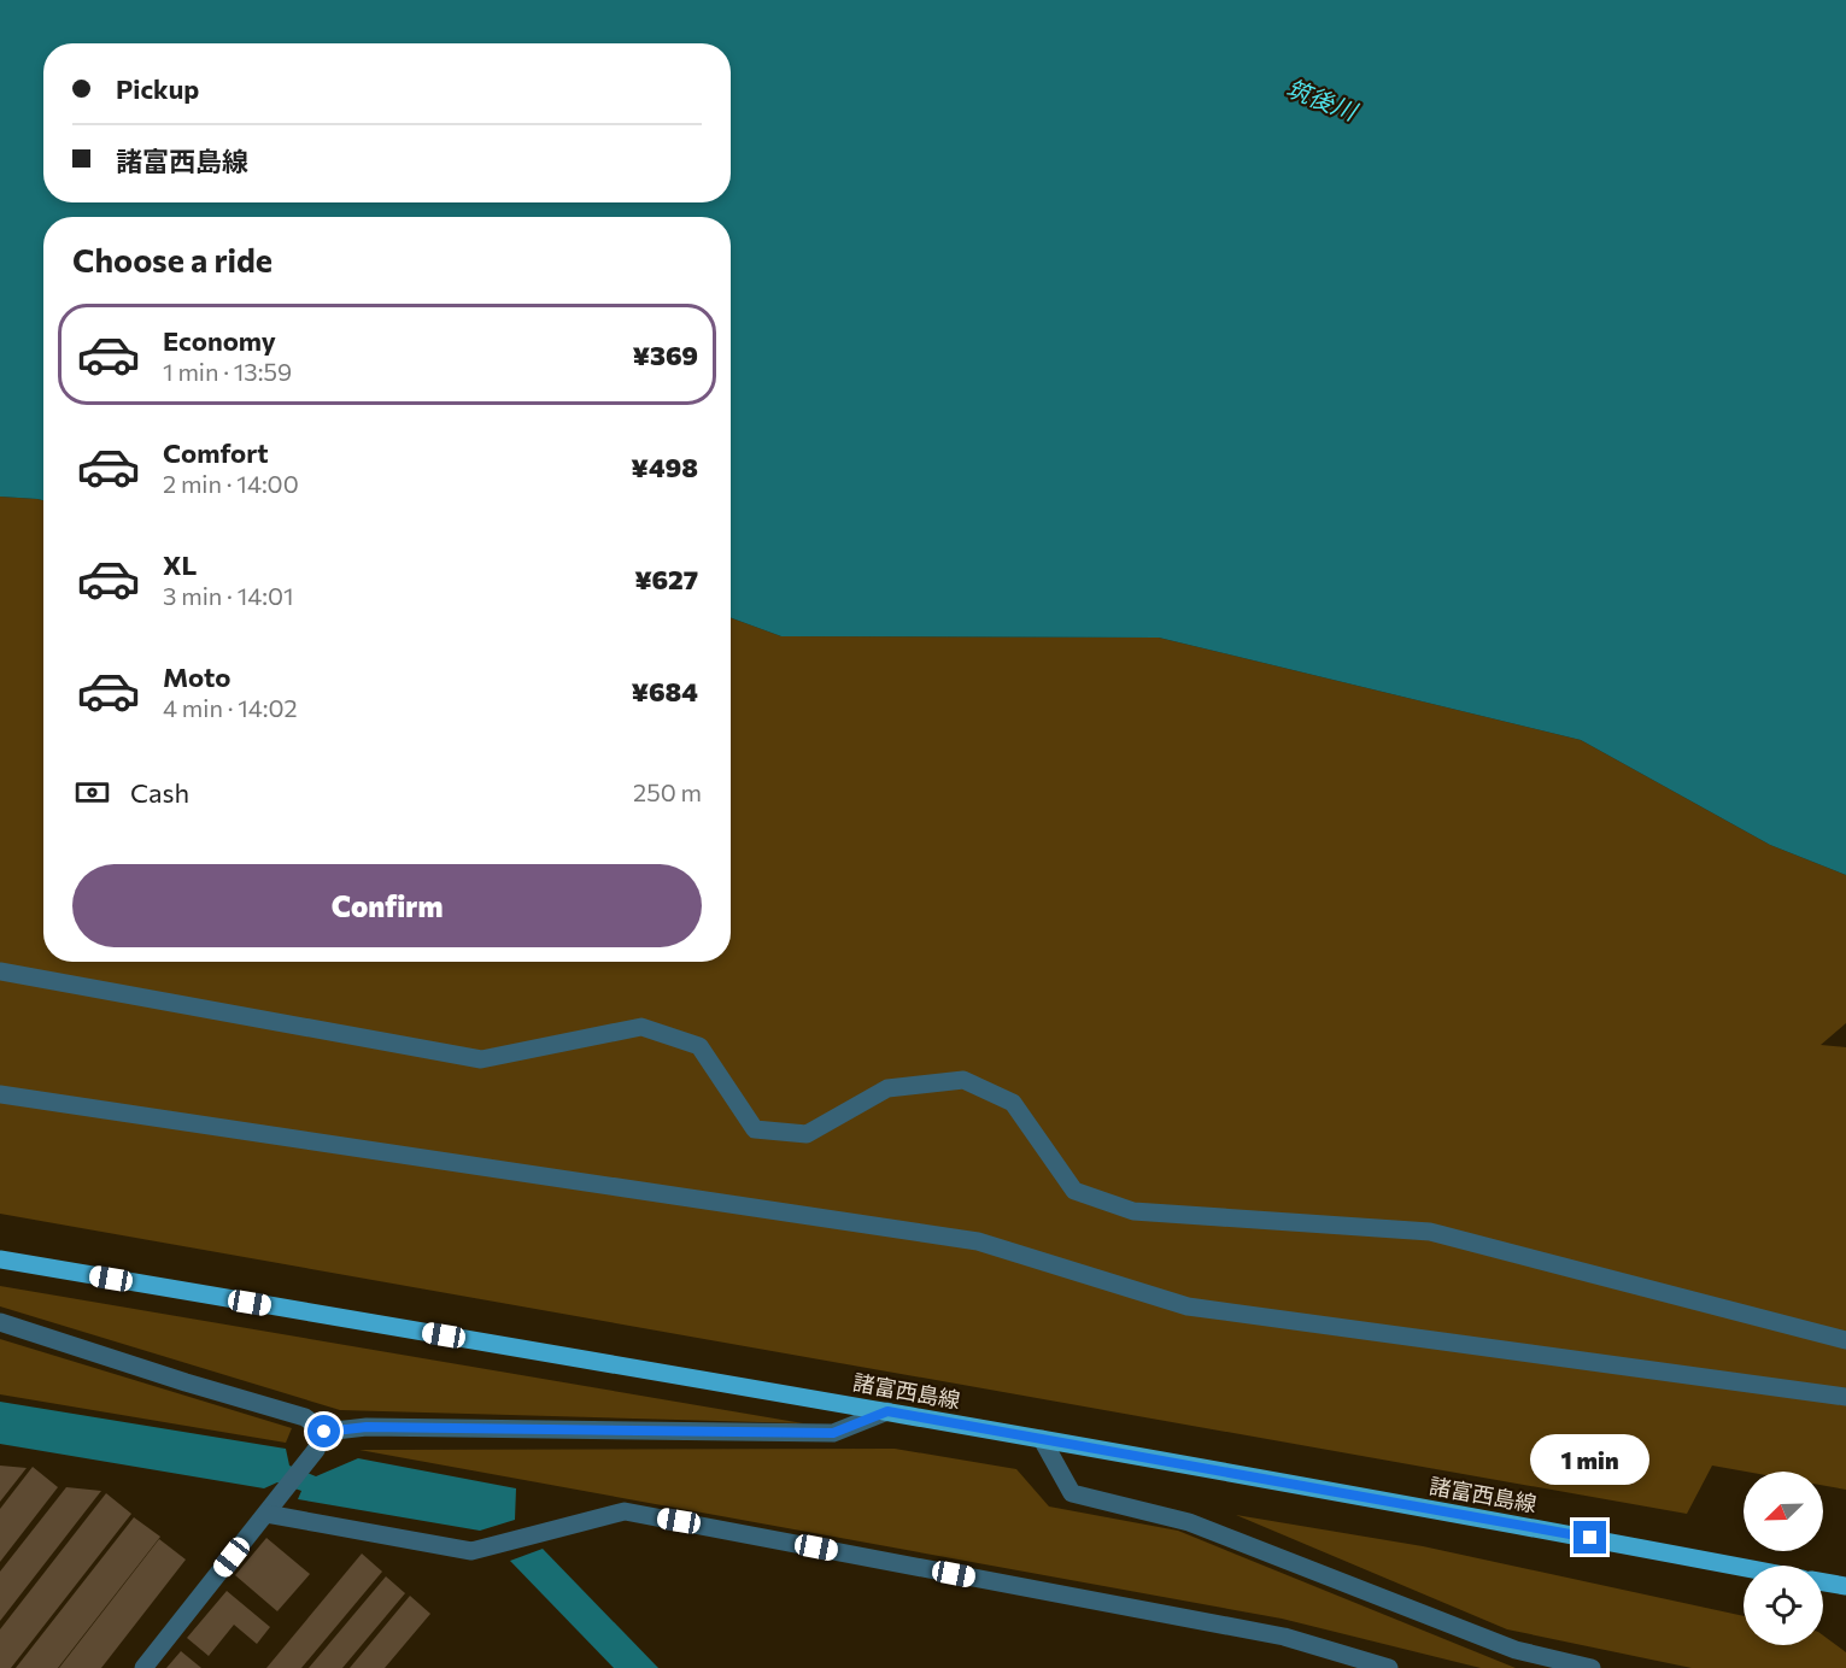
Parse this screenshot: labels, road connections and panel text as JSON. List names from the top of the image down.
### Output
{
  "streets": {
    "main road": ["諸富西島線"]
  },
  "water": ["筑後川"],
  "north": "bottom left",
  "page": {
    "banner": ["Pickup", "諸富西島線"],
    "heading": "Choose a ride",
    "list": [
      {
        "name": "Economy",
        "note": "1 min · 13:59",
        "value": "¥369"
      },
      {
        "name": "Comfort",
        "note": "2 min · 14:00",
        "value": "¥498"
      },
      {
        "name": "XL",
        "note": "3 min · 14:01",
        "value": "¥627"
      },
      {
        "name": "Moto",
        "note": "4 min · 14:02",
        "value": "¥684"
      }
    ],
    "pay": ["Cash", "250 m"],
    "buttons": "Confirm",
    "bubble": "1 min"
  }
}
